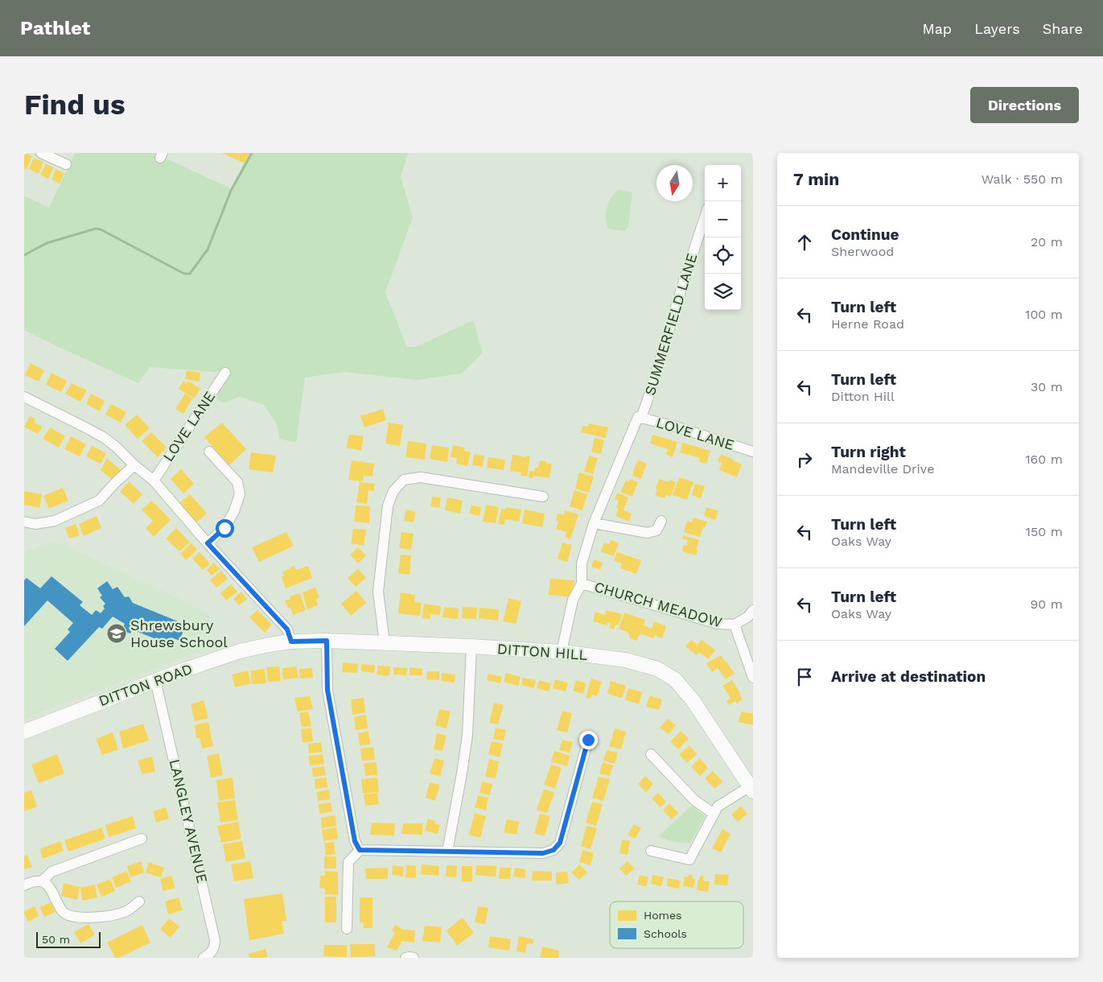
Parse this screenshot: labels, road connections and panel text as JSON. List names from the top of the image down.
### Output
{
  "streets": {
    "street": [
      "SUMMERFIELD LANE",
      "LOVE LANE",
      "CHURCH MEADOW",
      "DITTON HILL",
      "DITTON ROAD",
      "LANGLEY AVENUE"
    ]
  },
  "crossings": [
    ["SUMMERFIELD LANE", "LOVE LANE"],
    ["SUMMERFIELD LANE", "CHURCH MEADOW"],
    ["SUMMERFIELD LANE", "DITTON HILL"],
    ["DITTON HILL", "DITTON ROAD"],
    ["DITTON ROAD", "LANGLEY AVENUE"]
  ],
  "places": {
    "school or university": ["Shrewsbury House School"]
  },
  "legend": ["Homes", "Schools"],
  "scale_bar": "50 m",
  "north": "bottom",
  "page": {
    "header": "Pathlet",
    "nav": ["Map", "Layers", "Share"],
    "buttons": "Directions",
    "title": "Find us",
    "heading": ["7 min", "Walk · 550 m"],
    "map_buttons": ["+", "−"],
    "list": [
      ["Continue", "Sherwood", "20 m"],
      ["Turn left", "Herne Road", "100 m"],
      ["Turn left", "Ditton Hill", "30 m"],
      ["Turn right", "Mandeville Drive", "160 m"],
      ["Turn left", "Oaks Way", "150 m"],
      ["Turn left", "Oaks Way", "90 m"],
      "Arrive at destination"
    ],
    "scale": "50 m"
  }
}
